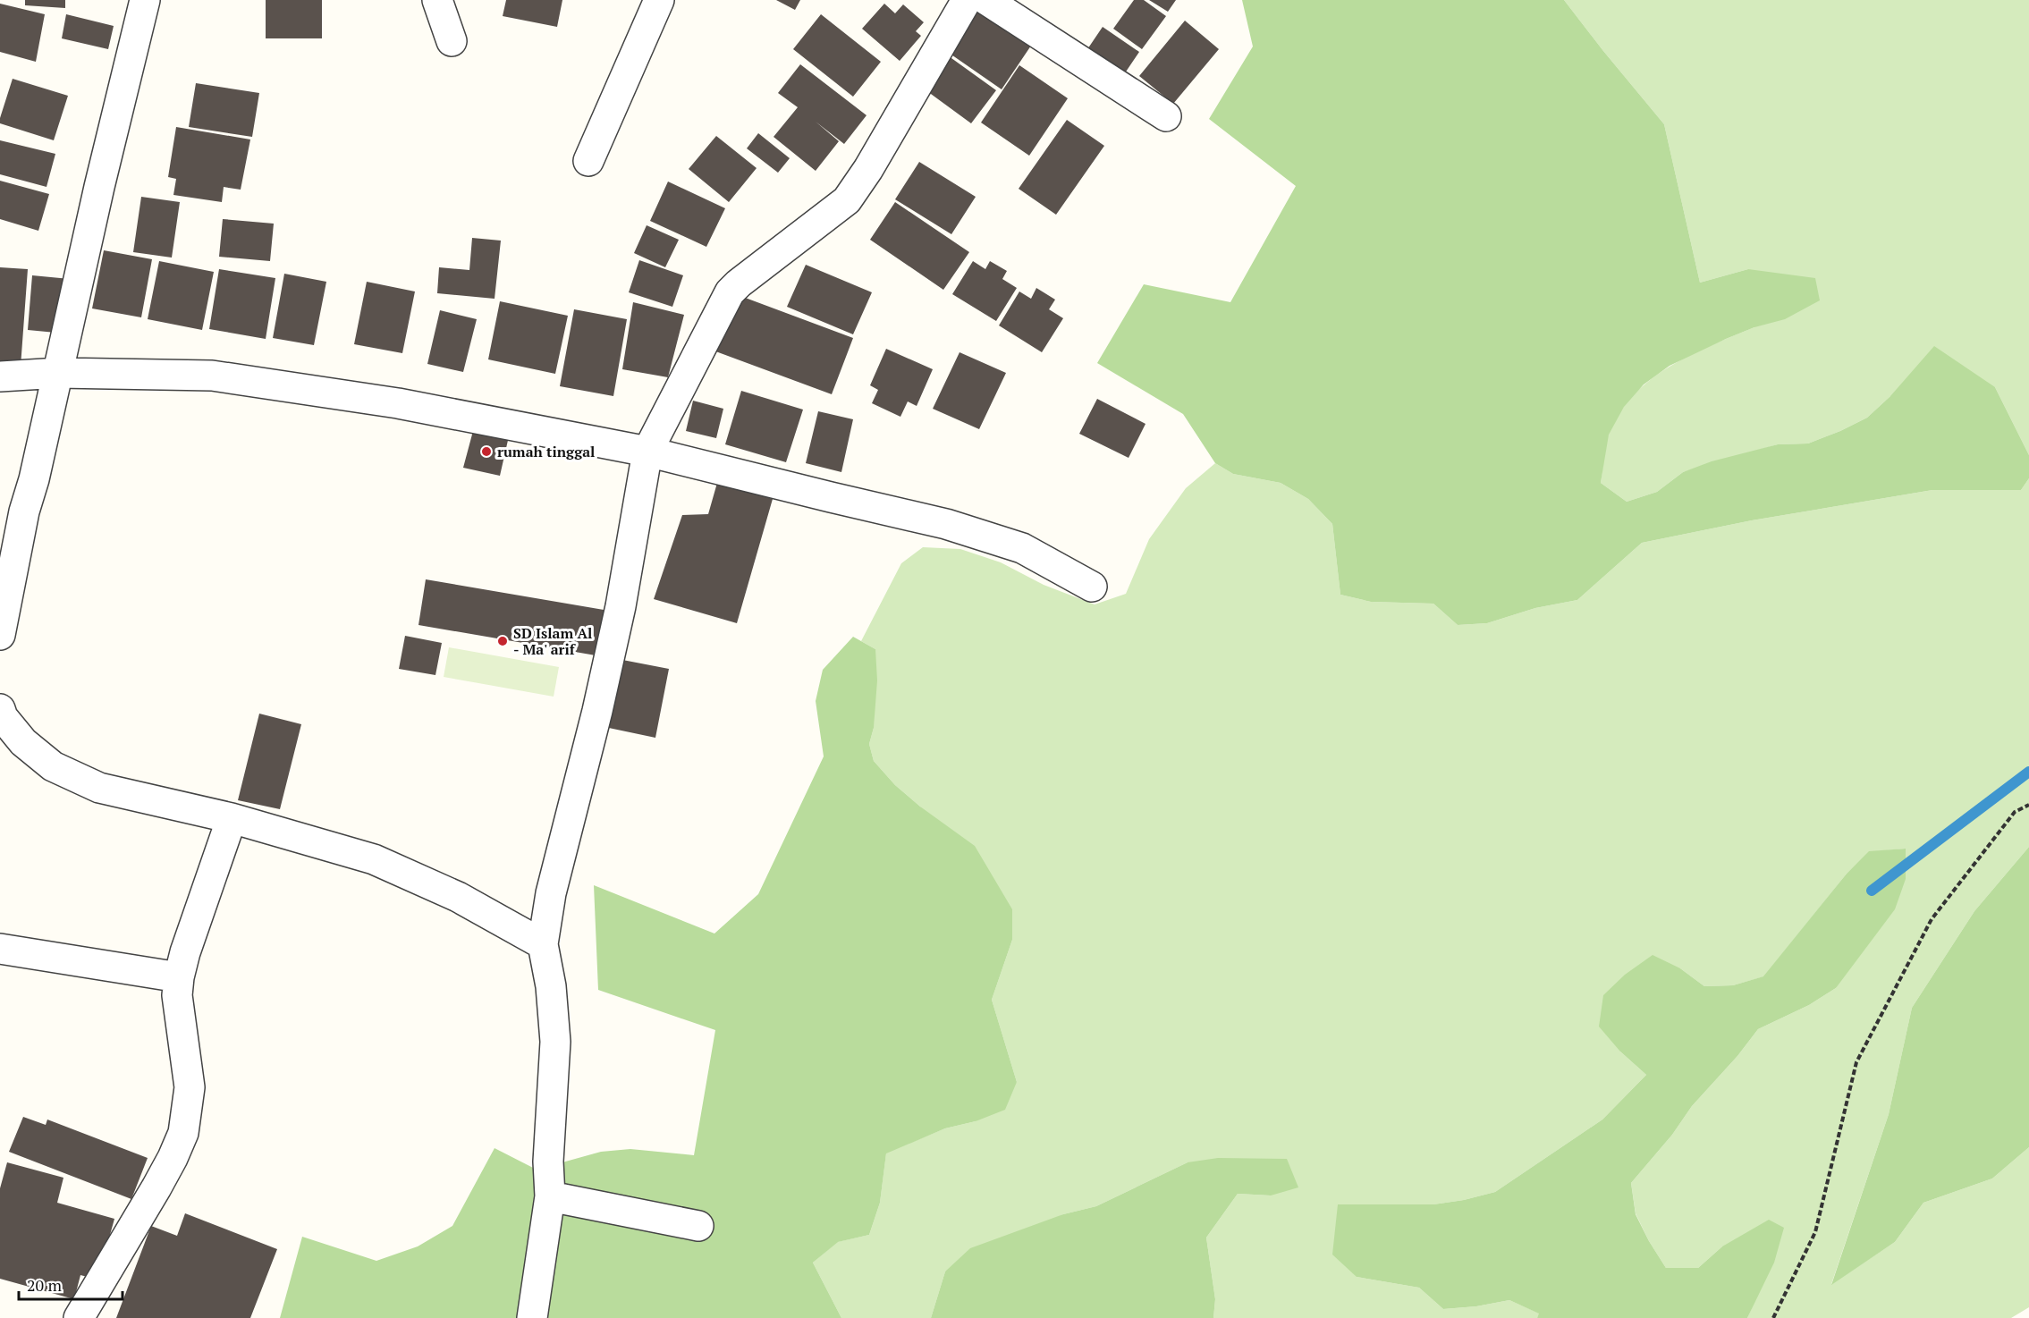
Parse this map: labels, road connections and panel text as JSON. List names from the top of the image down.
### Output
{
  "places": ["rumah tinggal", "SD Islam Al - Ma' arif"],
  "scale_bar": "20 m"
}
